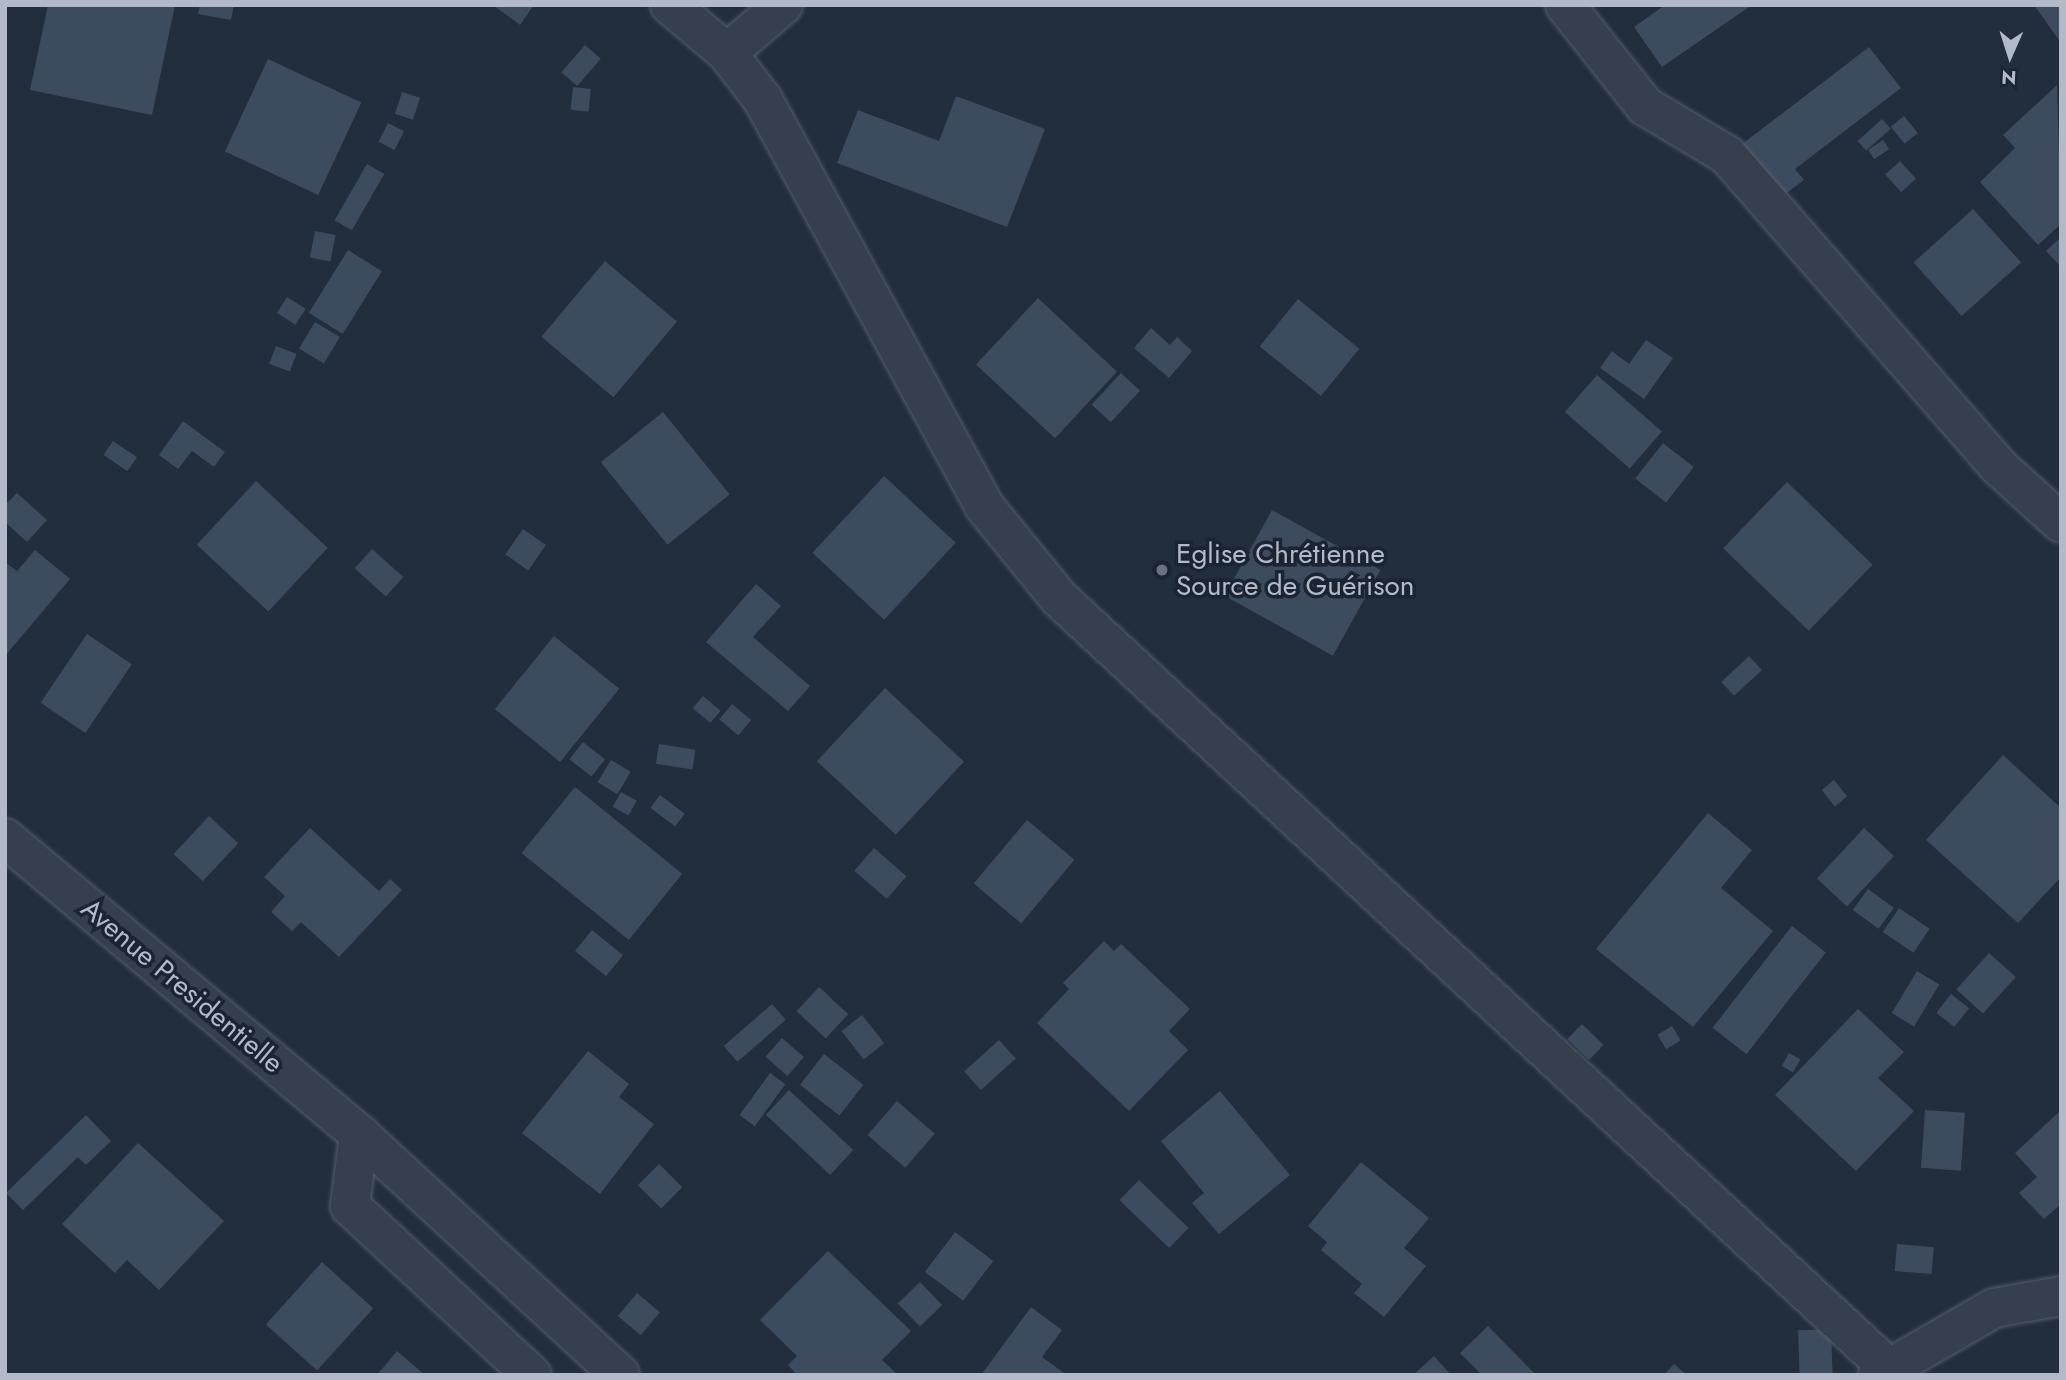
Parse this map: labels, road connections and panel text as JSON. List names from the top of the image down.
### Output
{
  "streets": {
    "street": ["Avenue Presidentielle"]
  },
  "places": ["Eglise Chrétienne Source de Guérison"],
  "north": "bottom"
}
